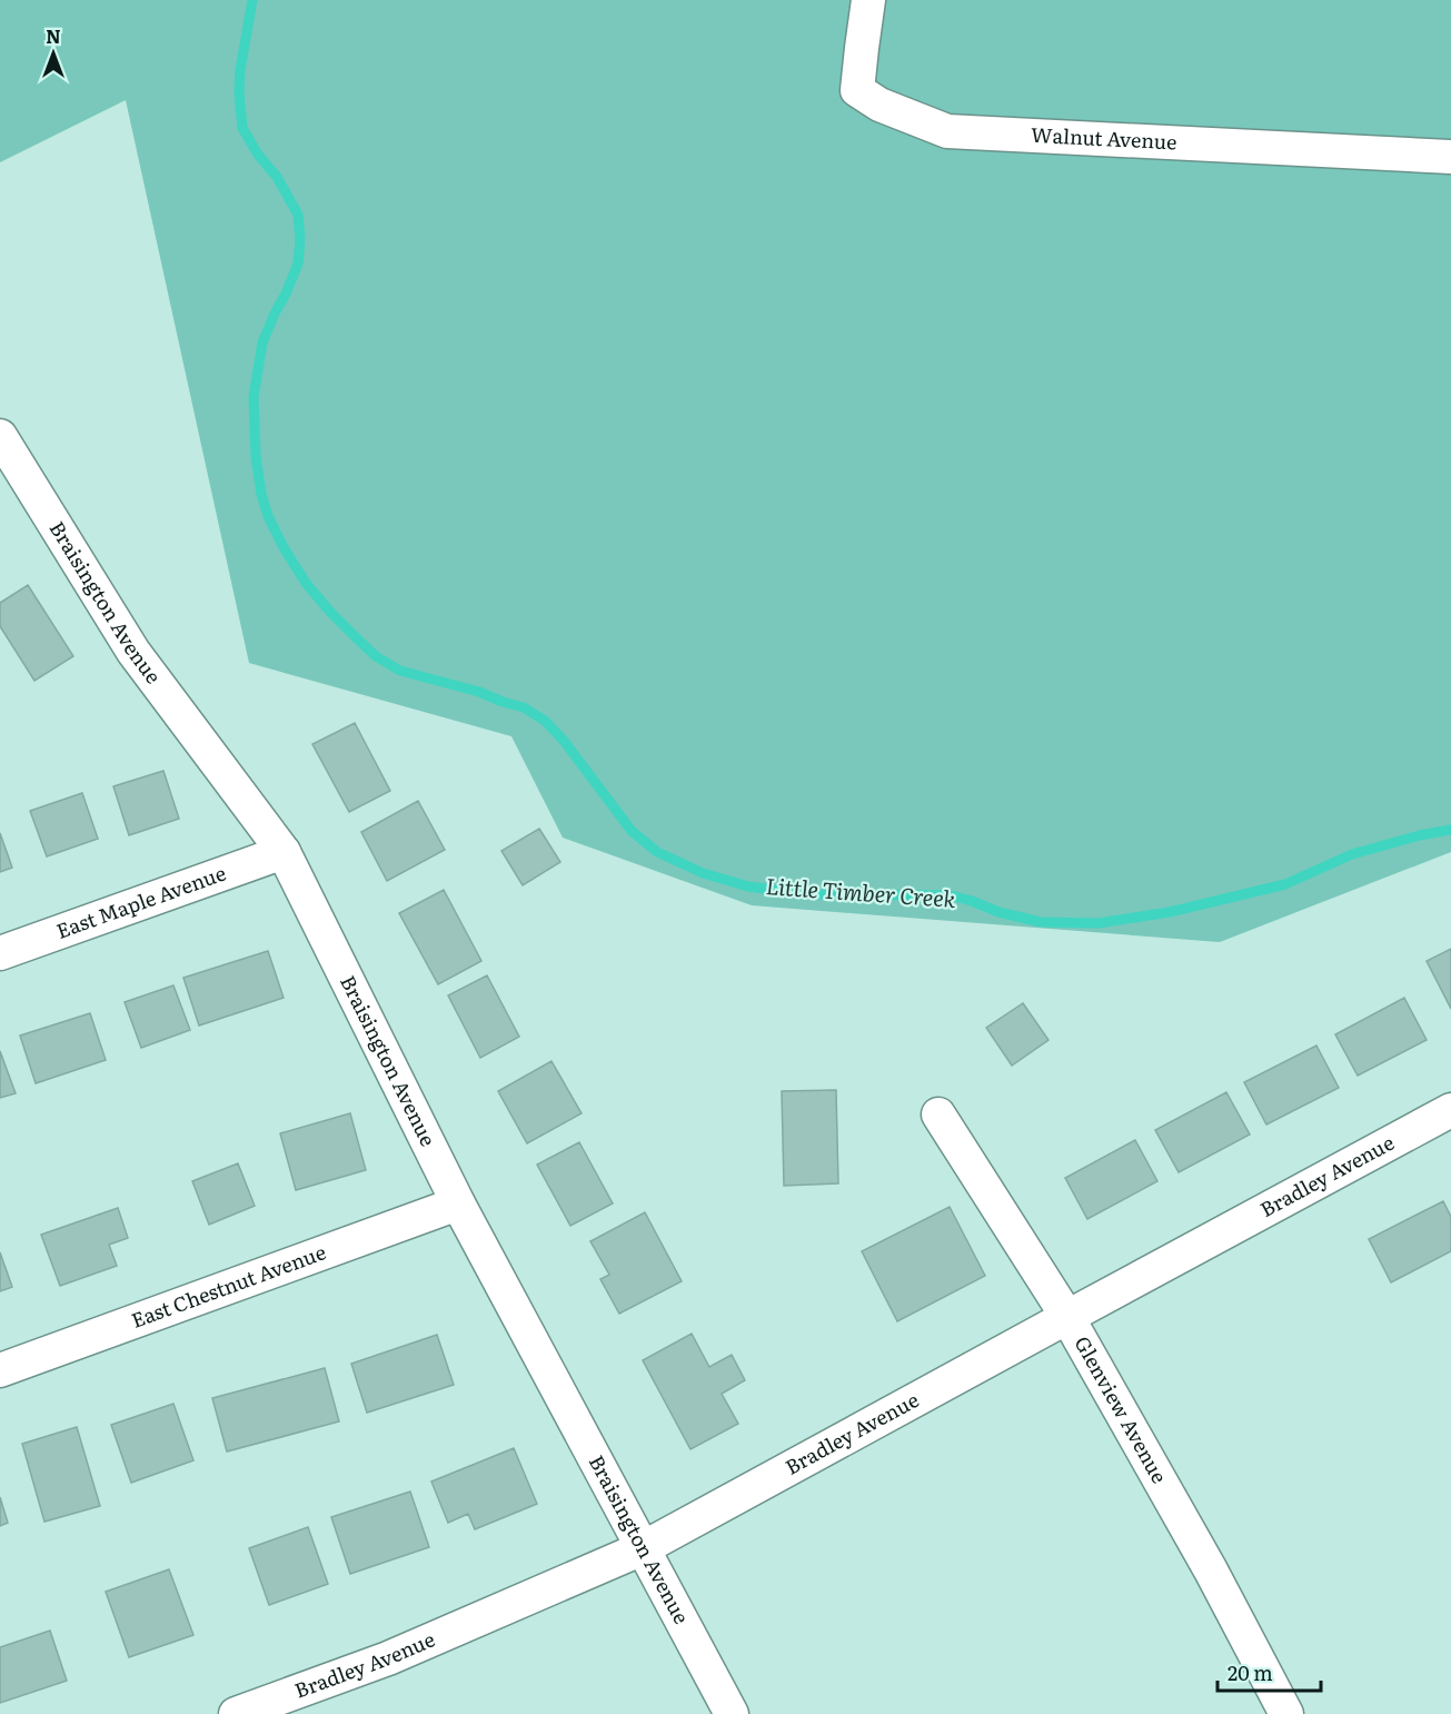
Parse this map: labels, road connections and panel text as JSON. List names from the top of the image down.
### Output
{
  "streets": {
    "street": [
      "Walnut Avenue",
      "Braisington Avenue",
      "East Maple Avenue",
      "Bradley Avenue",
      "East Chestnut Avenue",
      "Glenview Avenue"
    ]
  },
  "crossings": [
    ["Braisington Avenue", "East Maple Avenue"],
    ["Braisington Avenue", "Bradley Avenue"],
    ["Braisington Avenue", "East Chestnut Avenue"],
    ["Bradley Avenue", "Glenview Avenue"]
  ],
  "water": ["Little Timber Creek"],
  "scale_bar": "20 m",
  "north": "top"
}
